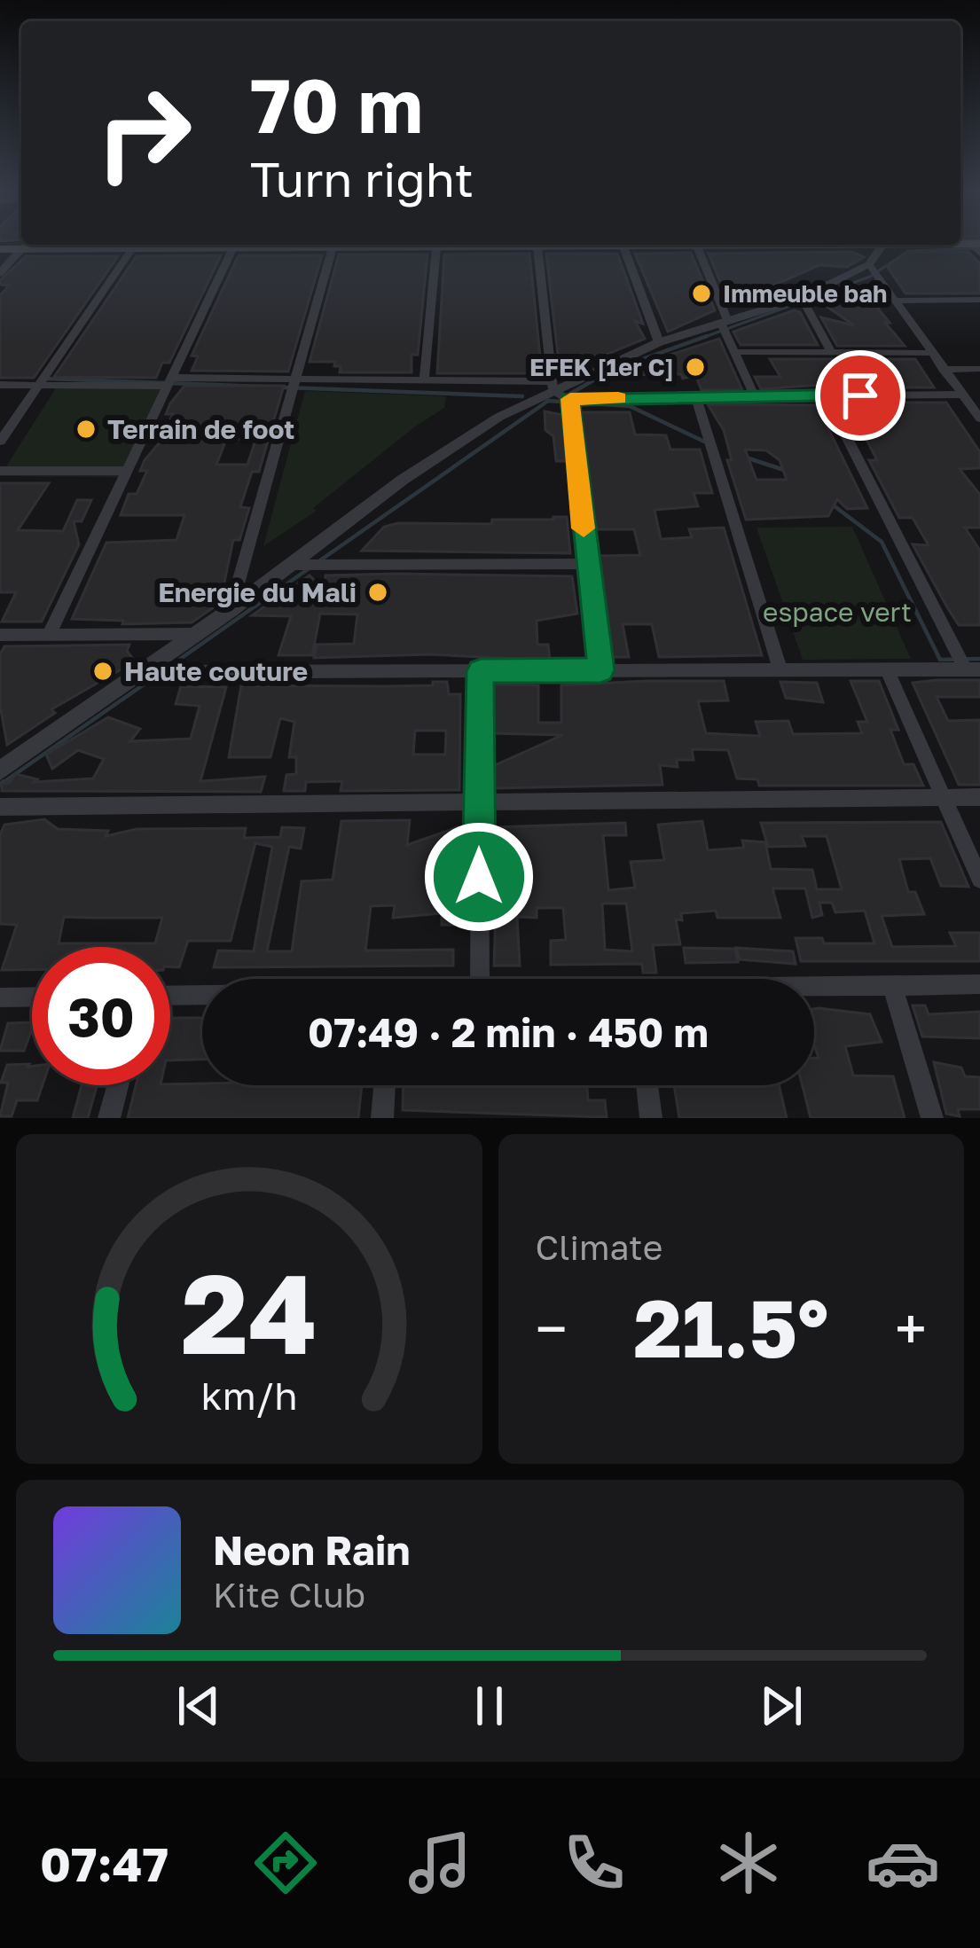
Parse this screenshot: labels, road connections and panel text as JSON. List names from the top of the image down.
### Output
{
  "parks": ["espace vert"],
  "places": [
    "Immeuble bah",
    "EFEK [1er C]",
    "Terrain de foot",
    "Energie du Mali",
    "Haute couture"
  ],
  "page": {
    "turn": ["70 m", "Turn right"],
    "limit": "30",
    "trip": "07:49 · 2 min · 450 m",
    "tile": "Climate",
    "heat": ["−", "21.5°", "+"],
    "song": ["Neon Rain", "Kite Club"],
    "tabs": "07:47",
    "gauge": ["24", "km/h"]
  }
}
